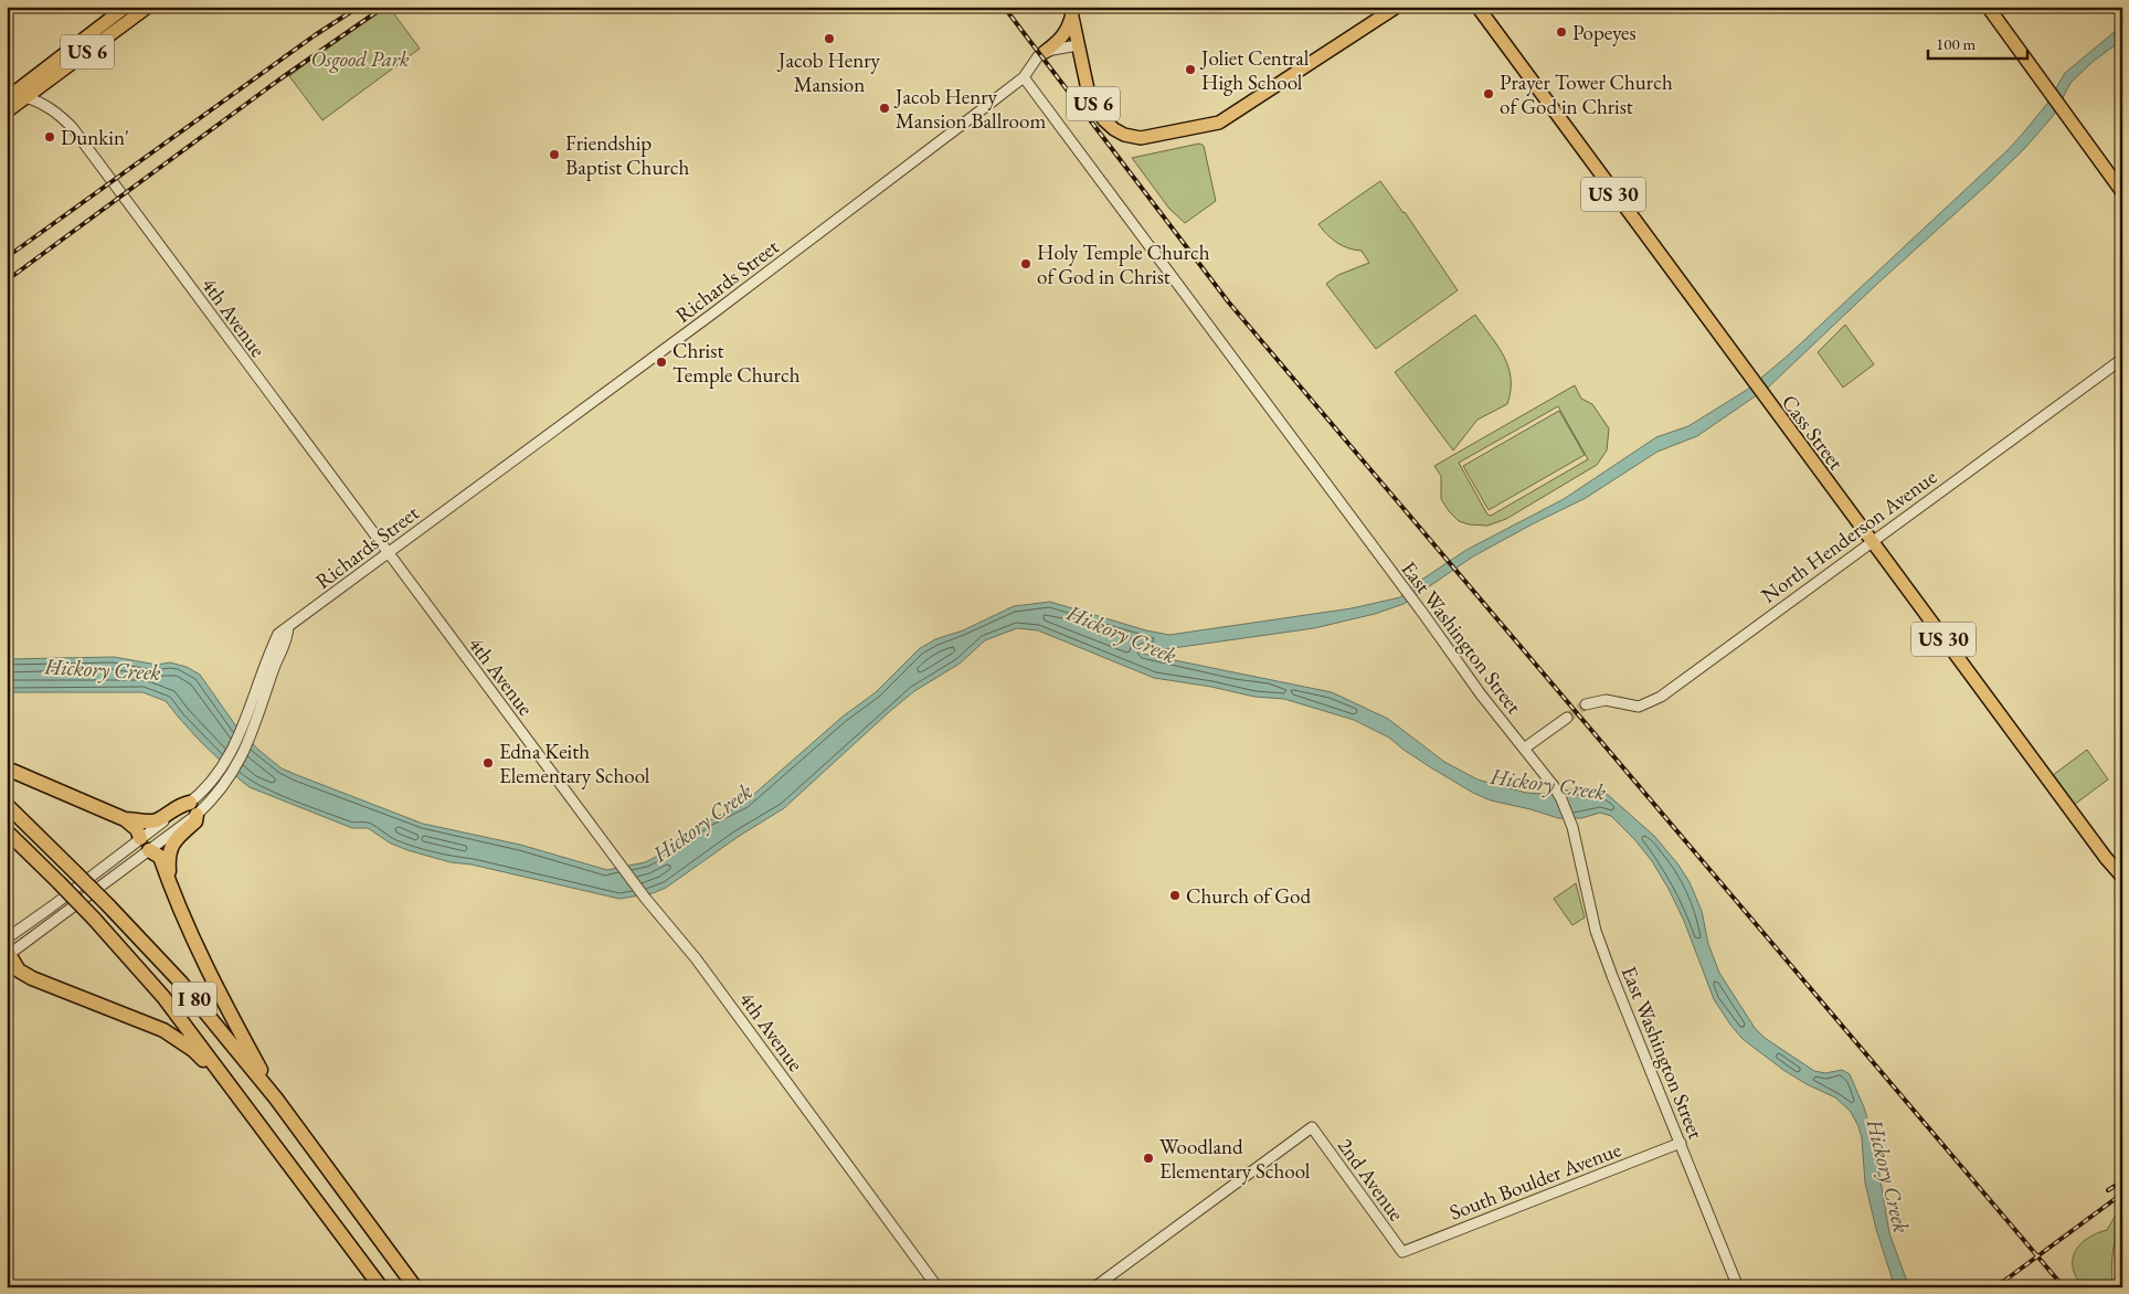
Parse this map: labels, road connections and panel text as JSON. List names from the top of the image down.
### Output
{
  "streets": {
    "highway": ["I 80"],
    "main road": ["US 6", "US 30", "Cass Street"],
    "street": [
      "Richards Street",
      "4th Avenue",
      "North Henderson Avenue",
      "East Washington Street",
      "2nd Avenue",
      "South Boulder Avenue"
    ]
  },
  "crossings": [
    ["US 6", "4th Avenue"],
    ["Richards Street", "4th Avenue"],
    ["Richards Street", "East Washington Street"],
    ["Cass Street", "North Henderson Avenue"],
    ["East Washington Street", "South Boulder Avenue"],
    ["2nd Avenue", "South Boulder Avenue"]
  ],
  "water": ["Hickory Creek"],
  "parks": ["Osgood Park"],
  "places": [
    "Popeyes",
    "Jacob Henry Mansion",
    "Joliet Central High School",
    "Prayer Tower Church of God in Christ",
    "Jacob Henry Mansion Ballroom",
    "Dunkin'",
    "Friendship Baptist Church",
    "Holy Temple Church of God in Christ",
    "Christ Temple Church",
    "Edna Keith Elementary School",
    "Church of God",
    "Woodland Elementary School"
  ],
  "scale_bar": "100 m"
}
